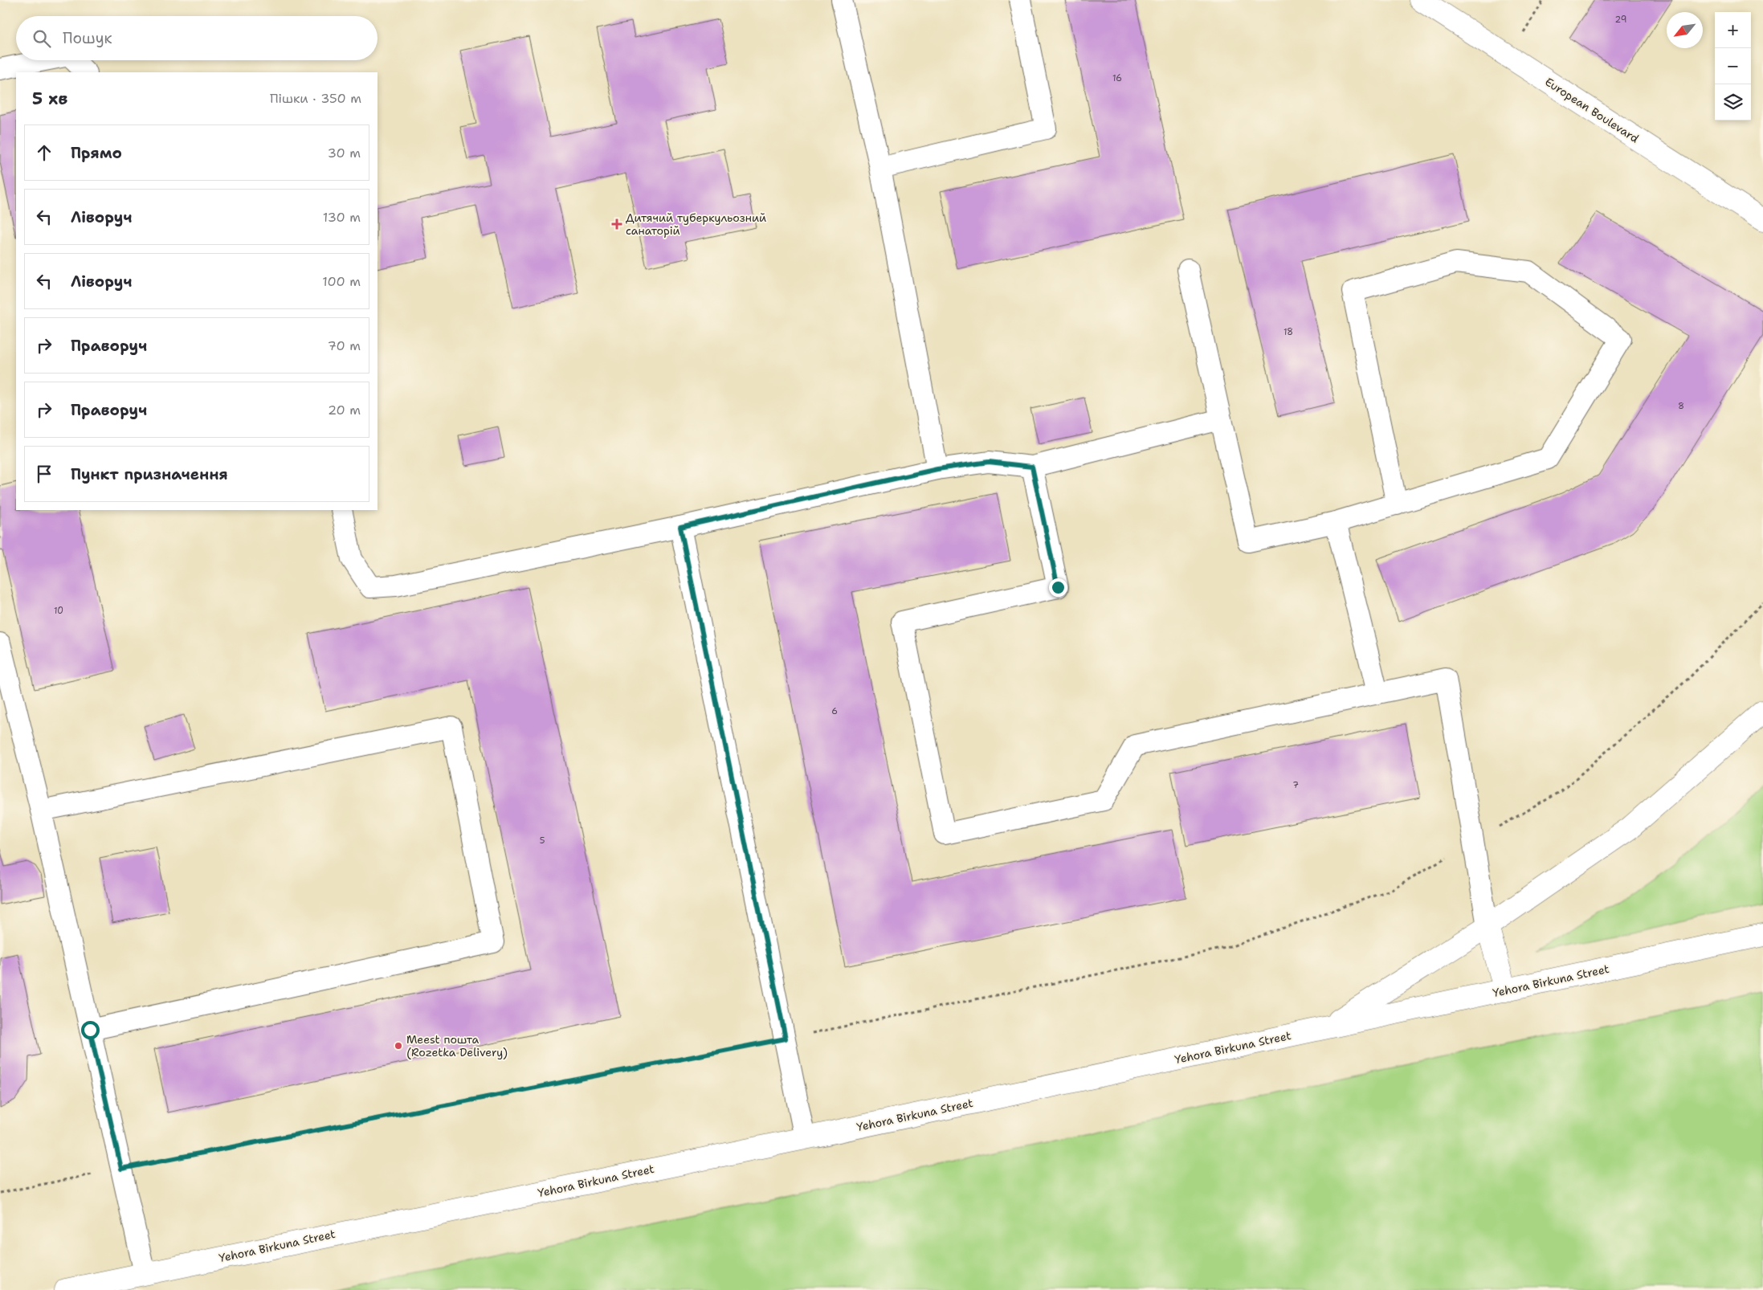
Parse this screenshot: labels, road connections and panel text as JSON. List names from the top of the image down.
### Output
{
  "streets": {
    "street": ["European Boulevard", "Yehora Birkuna Street"]
  },
  "places": {
    "health": ["Дитячий туберкульозний санаторій"],
    "other": ["Meest пошта (Rozetka Delivery)"]
  },
  "house_numbers": [
    "29",
    "16",
    "18",
    "8",
    "10",
    "6",
    "7",
    "5"
  ],
  "north": "bottom left",
  "page": {
    "map_buttons": ["+", "−"],
    "search": "Пошук",
    "heading": ["5 хв", "Пішки · 350 m"],
    "list": [
      ["Прямо", "30 m"],
      ["Ліворуч", "130 m"],
      ["Ліворуч", "100 m"],
      ["Праворуч", "70 m"],
      ["Праворуч", "20 m"],
      "Пункт призначення"
    ]
  }
}
